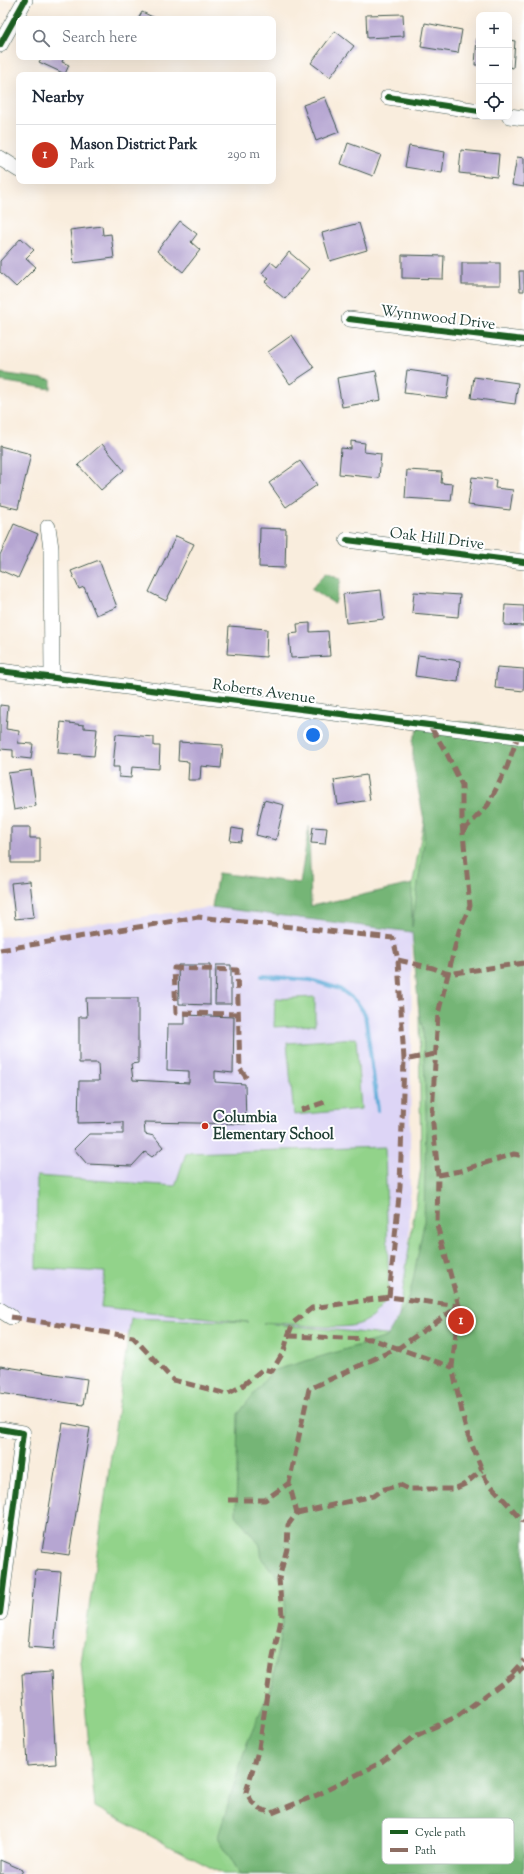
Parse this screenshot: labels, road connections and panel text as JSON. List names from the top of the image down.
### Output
{
  "streets": {
    "street": ["Wynnwood Drive", "Oak Hill Drive", "Roberts Avenue"]
  },
  "places": ["Columbia Elementary School"],
  "legend": ["Cycle path", "Path"],
  "page": {
    "map_buttons": ["+", "−"],
    "search": "Search here",
    "heading": "Nearby",
    "list": [
      {
        "mark": "1",
        "name": "Mason District Park",
        "note": "Park",
        "value": "290 m"
      }
    ],
    "pins": "1"
  }
}
